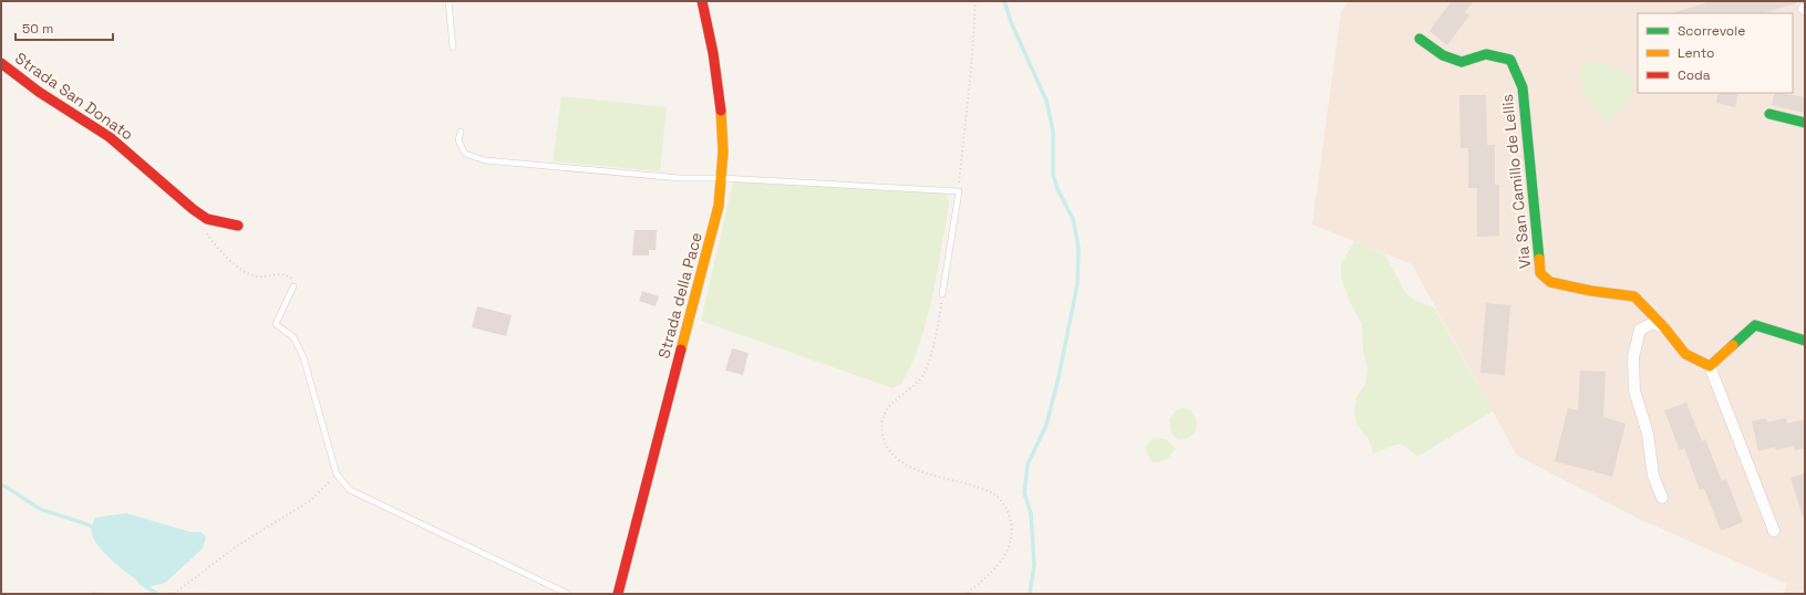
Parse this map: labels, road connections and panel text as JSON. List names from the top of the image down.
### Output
{
  "streets": {
    "street": ["Strada San Donato", "Via San Camillo de Lellis", "Strada della Pace"]
  },
  "legend": ["Scorrevole", "Lento", "Coda"],
  "scale_bar": "50 m"
}
